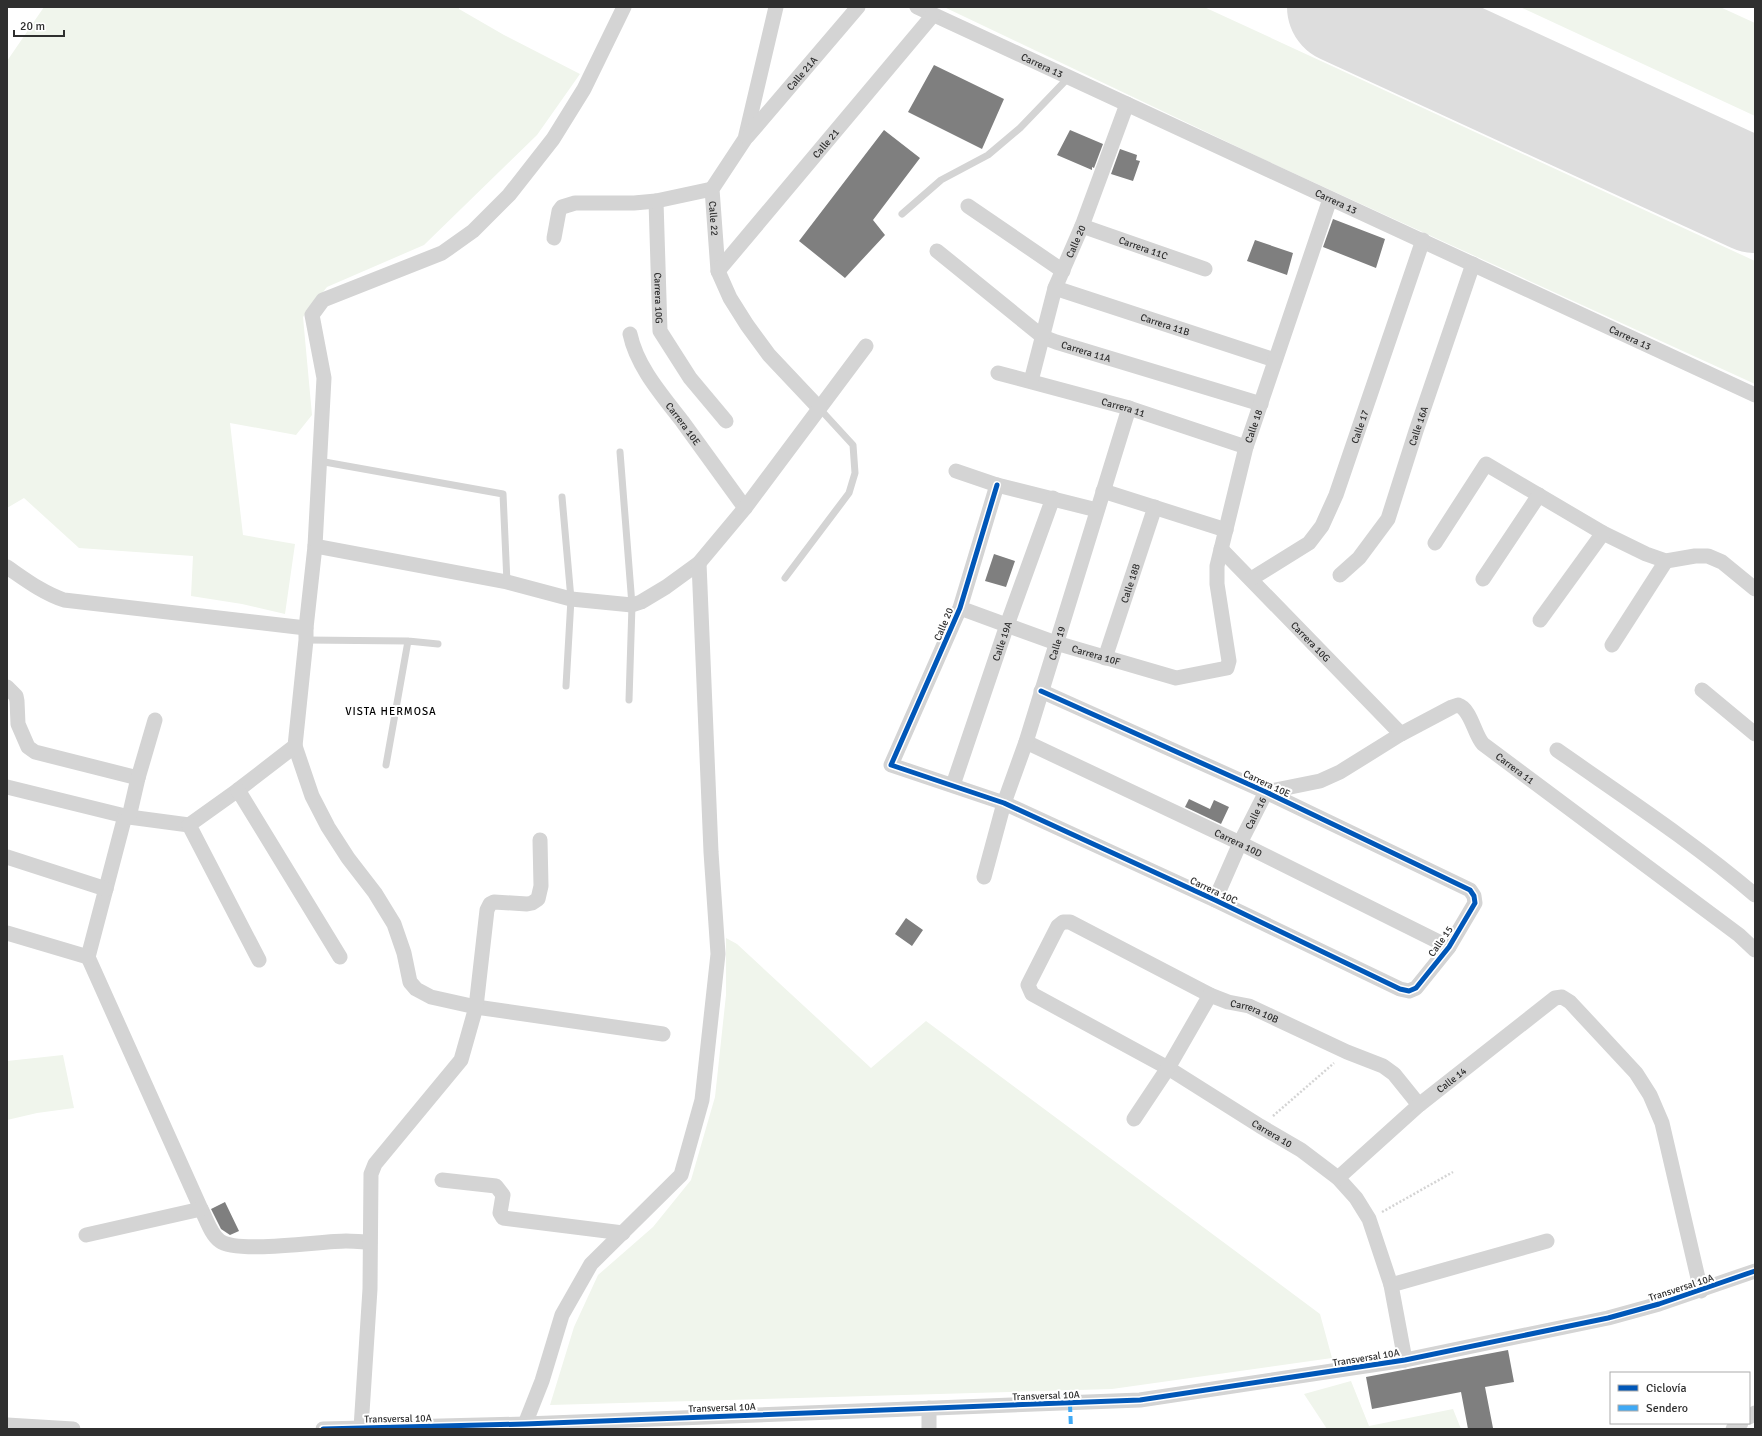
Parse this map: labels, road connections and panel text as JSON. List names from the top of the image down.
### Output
{
  "streets": {
    "street": [
      "Carrera 13",
      "Calle 21A",
      "Calle 21",
      "Calle 22",
      "Calle 20",
      "Carrera 11C",
      "Carrera 10G",
      "Carrera 11B",
      "Carrera 11A",
      "Carrera 11",
      "Carrera 10E",
      "Calle 18",
      "Calle 17",
      "Calle 16A",
      "Calle 18B",
      "Calle 19A",
      "Calle 19",
      "Carrera 10F",
      "Calle 16",
      "Carrera 10D",
      "Carrera 10C",
      "Calle 15",
      "Carrera 10B",
      "Calle 14",
      "Carrera 10",
      "Transversal 10A"
    ]
  },
  "crossings": [
    ["Carrera 13", "Calle 21"],
    ["Carrera 13", "Calle 20"],
    ["Carrera 13", "Calle 18"],
    ["Carrera 13", "Calle 17"],
    ["Carrera 13", "Calle 16A"],
    ["Calle 21A", "Calle 22"],
    ["Calle 21", "Calle 22"],
    ["Calle 20", "Carrera 11C"],
    ["Calle 20", "Carrera 11B"],
    ["Calle 20", "Carrera 11A"],
    ["Calle 20", "Carrera 11"],
    ["Calle 20", "Carrera 10F"],
    ["Calle 20", "Carrera 10C"],
    ["Carrera 10G", "Carrera 11"],
    ["Carrera 10G", "Calle 18"],
    ["Carrera 10G", "Calle 17"],
    ["Carrera 11B", "Calle 18"],
    ["Carrera 11A", "Calle 18"],
    ["Carrera 11", "Carrera 10E"],
    ["Carrera 11", "Calle 18"],
    ["Carrera 11", "Calle 19"],
    ["Carrera 11", "Calle 16"],
    ["Carrera 10E", "Calle 19"],
    ["Carrera 10E", "Calle 16"],
    ["Carrera 10E", "Calle 15"],
    ["Calle 18", "Carrera 10F"],
    ["Calle 18B", "Carrera 10F"],
    ["Calle 19A", "Carrera 10F"],
    ["Calle 19A", "Carrera 10C"],
    ["Calle 19", "Carrera 10F"],
    ["Calle 19", "Carrera 10D"],
    ["Calle 19", "Carrera 10C"],
    ["Calle 16", "Carrera 10D"],
    ["Calle 16", "Carrera 10C"],
    ["Carrera 10D", "Calle 15"],
    ["Carrera 10C", "Calle 15"],
    ["Carrera 10B", "Calle 14"],
    ["Carrera 10B", "Carrera 10"],
    ["Calle 14", "Carrera 10"],
    ["Calle 14", "Transversal 10A"],
    ["Carrera 10", "Transversal 10A"]
  ],
  "districts": ["VISTA HERMOSA"],
  "legend": ["Ciclovía", "Sendero"],
  "scale_bar": "20 m"
}
